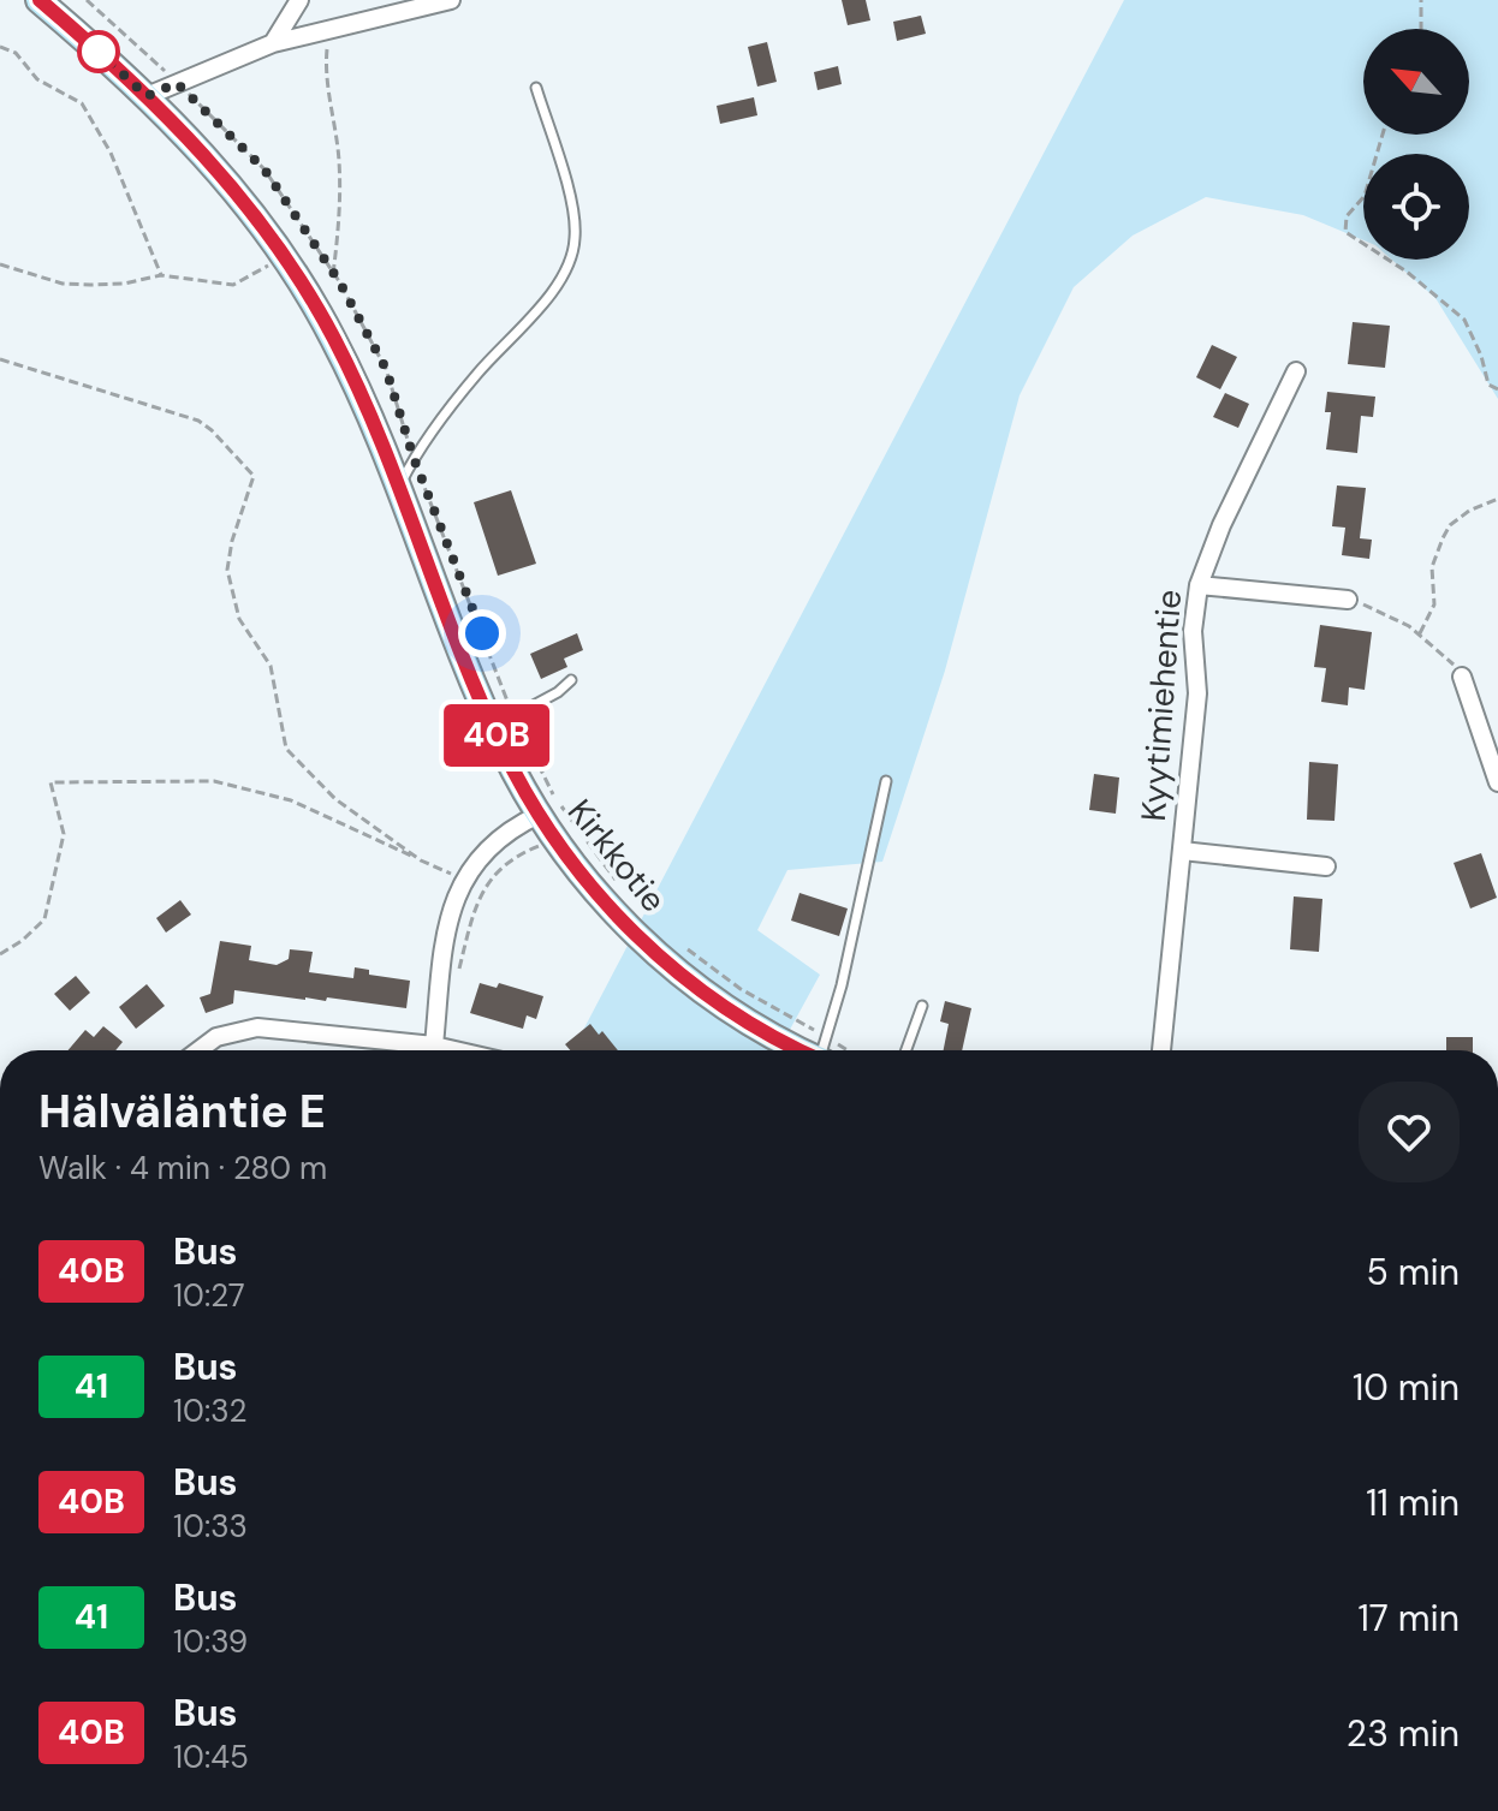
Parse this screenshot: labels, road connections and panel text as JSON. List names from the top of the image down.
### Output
{
  "streets": {
    "street": ["Kyytimiehentie", "Kirkkotie"]
  },
  "lines": ["bus line 40B"],
  "north": "top left",
  "page": {
    "on_map": "40B",
    "heading": ["Hälväläntie E", "Walk · 4 min · 280 m"],
    "list": [
      {
        "mark": "40B",
        "name": "Bus",
        "note": "10:27",
        "value": "5 min"
      },
      {
        "mark": "41",
        "name": "Bus",
        "note": "10:32",
        "value": "10 min"
      },
      {
        "mark": "40B",
        "name": "Bus",
        "note": "10:33",
        "value": "11 min"
      },
      {
        "mark": "41",
        "name": "Bus",
        "note": "10:39",
        "value": "17 min"
      },
      {
        "mark": "40B",
        "name": "Bus",
        "note": "10:45",
        "value": "23 min"
      }
    ]
  }
}
